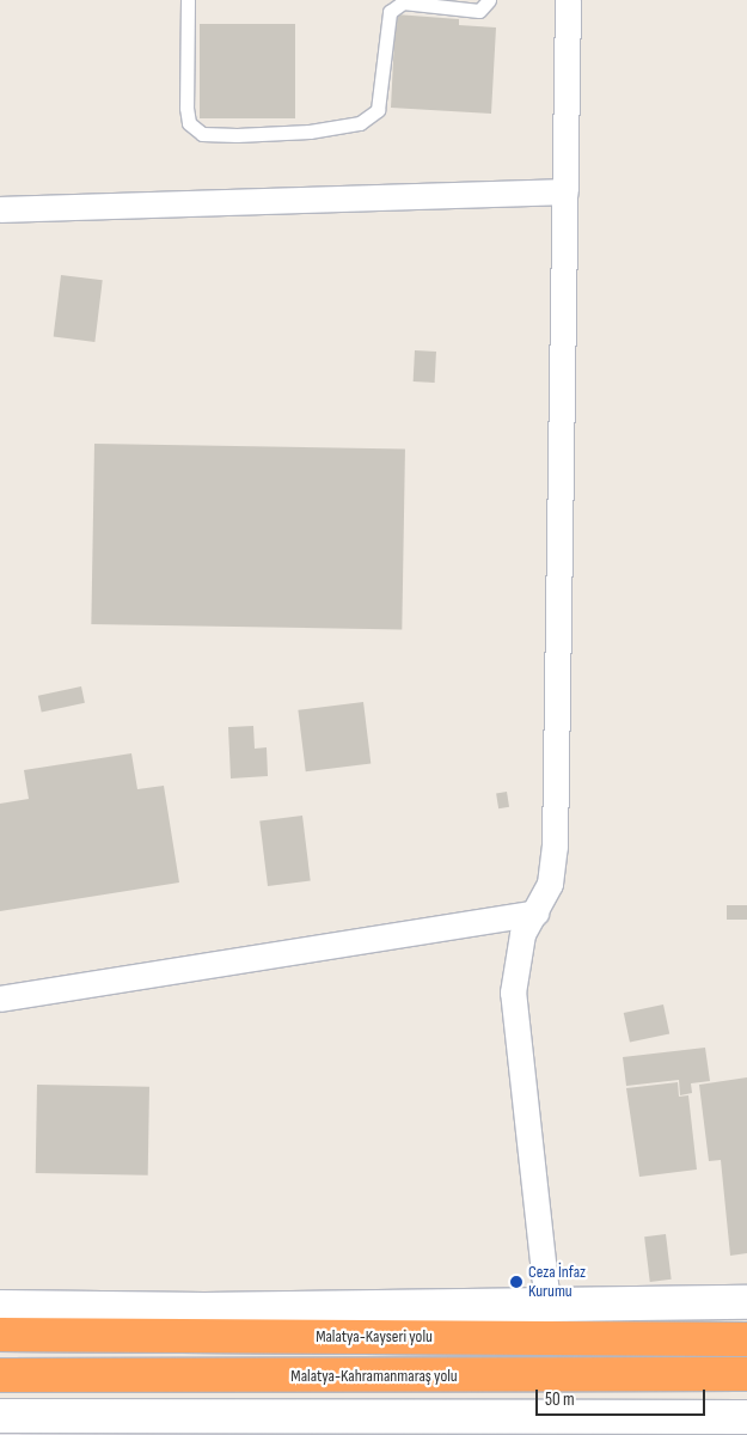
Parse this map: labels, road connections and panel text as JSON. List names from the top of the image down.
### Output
{
  "streets": {
    "highway": ["Malatya-Kayseri yolu", "Malatya-Kahramanmaraş yolu"]
  },
  "places": ["Ceza İnfaz Kurumu"],
  "scale_bar": "50 m"
}
